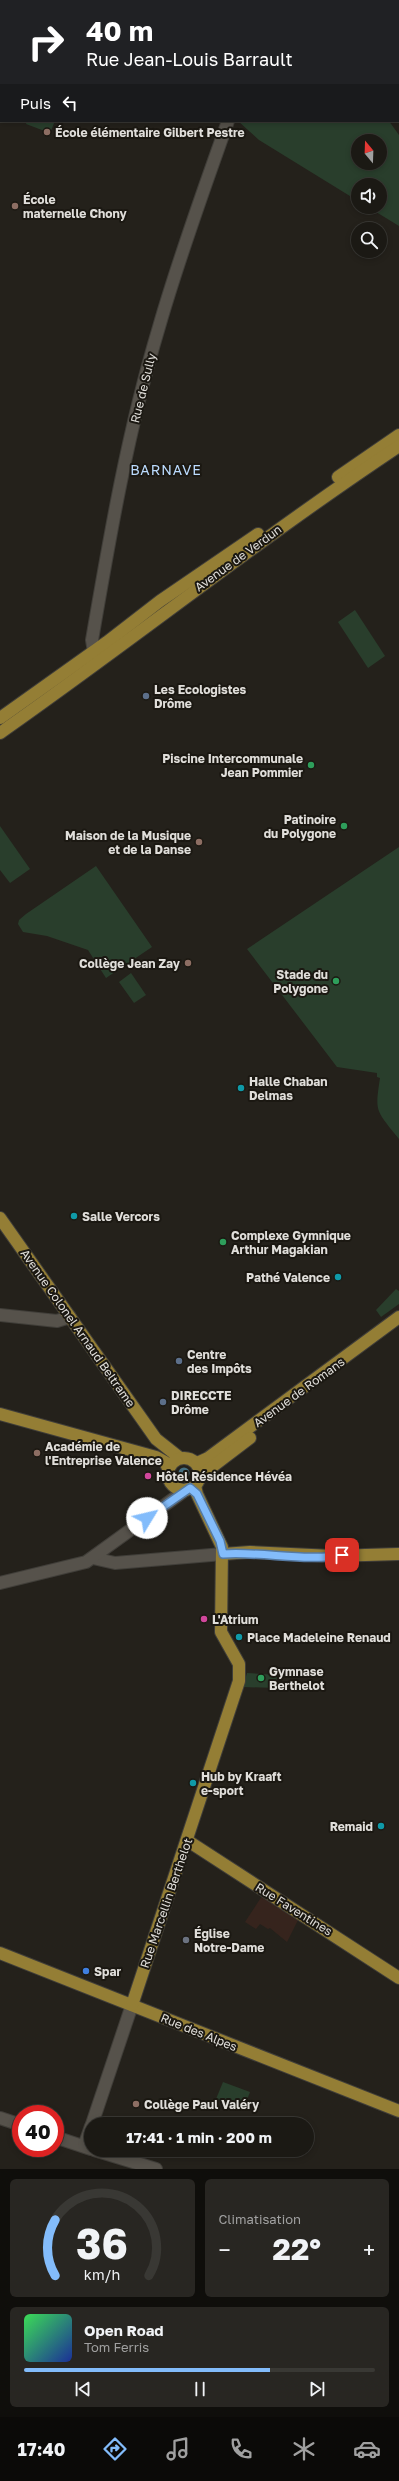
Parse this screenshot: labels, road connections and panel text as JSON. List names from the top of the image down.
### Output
{
  "streets": {
    "main road": [
      "Avenue de Verdun",
      "Avenue Colonel Arnaud Beltrame",
      "Avenue de Romans",
      "Rue Marcellin Berthelot",
      "Rue Faventines",
      "Rue des Alpes"
    ],
    "street": ["Rue de Sully"]
  },
  "crossings": [
    ["Rue de Sully", "Avenue de Verdun"],
    ["Avenue Colonel Arnaud Beltrame", "Avenue de Romans"],
    ["Avenue Colonel Arnaud Beltrame", "Rue Marcellin Berthelot"],
    ["Avenue de Romans", "Rue Marcellin Berthelot"],
    ["Rue Marcellin Berthelot", "Rue Faventines"],
    ["Rue Marcellin Berthelot", "Rue des Alpes"]
  ],
  "districts": ["BARNAVE"],
  "places": [
    "École élémentaire Gilbert Pestre",
    "École maternelle Chony",
    "Les Ecologistes Drôme",
    "Piscine Intercommunale Jean Pommier",
    "Patinoire du Polygone",
    "Maison de la Musique et de la Danse",
    "Collège Jean Zay",
    "Stade du Polygone",
    "Halle Chaban Delmas",
    "Salle Vercors",
    "Complexe Gymnique Arthur Magakian",
    "Pathé Valence",
    "Centre des Impôts",
    "DIRECCTE Drôme",
    "Académie de l'Entreprise Valence",
    "Hôtel Résidence Hévéa",
    "L'Atrium",
    "Place Madeleine Renaud",
    "Gymnase Berthelot",
    "Hub by Kraaft e-sport",
    "Remaid",
    "Église Notre-Dame",
    "Spar",
    "Collège Paul Valéry"
  ],
  "north": "top",
  "page": {
    "turn": ["40 m", "Rue Jean-Louis Barrault"],
    "then": "Puis",
    "limit": "40",
    "trip": "17:41 · 1 min · 200 m",
    "tile": "Climatisation",
    "heat": ["−", "22°", "+"],
    "song": ["Open Road", "Tom Ferris"],
    "tabs": "17:40",
    "gauge": ["36", "km/h"]
  }
}
